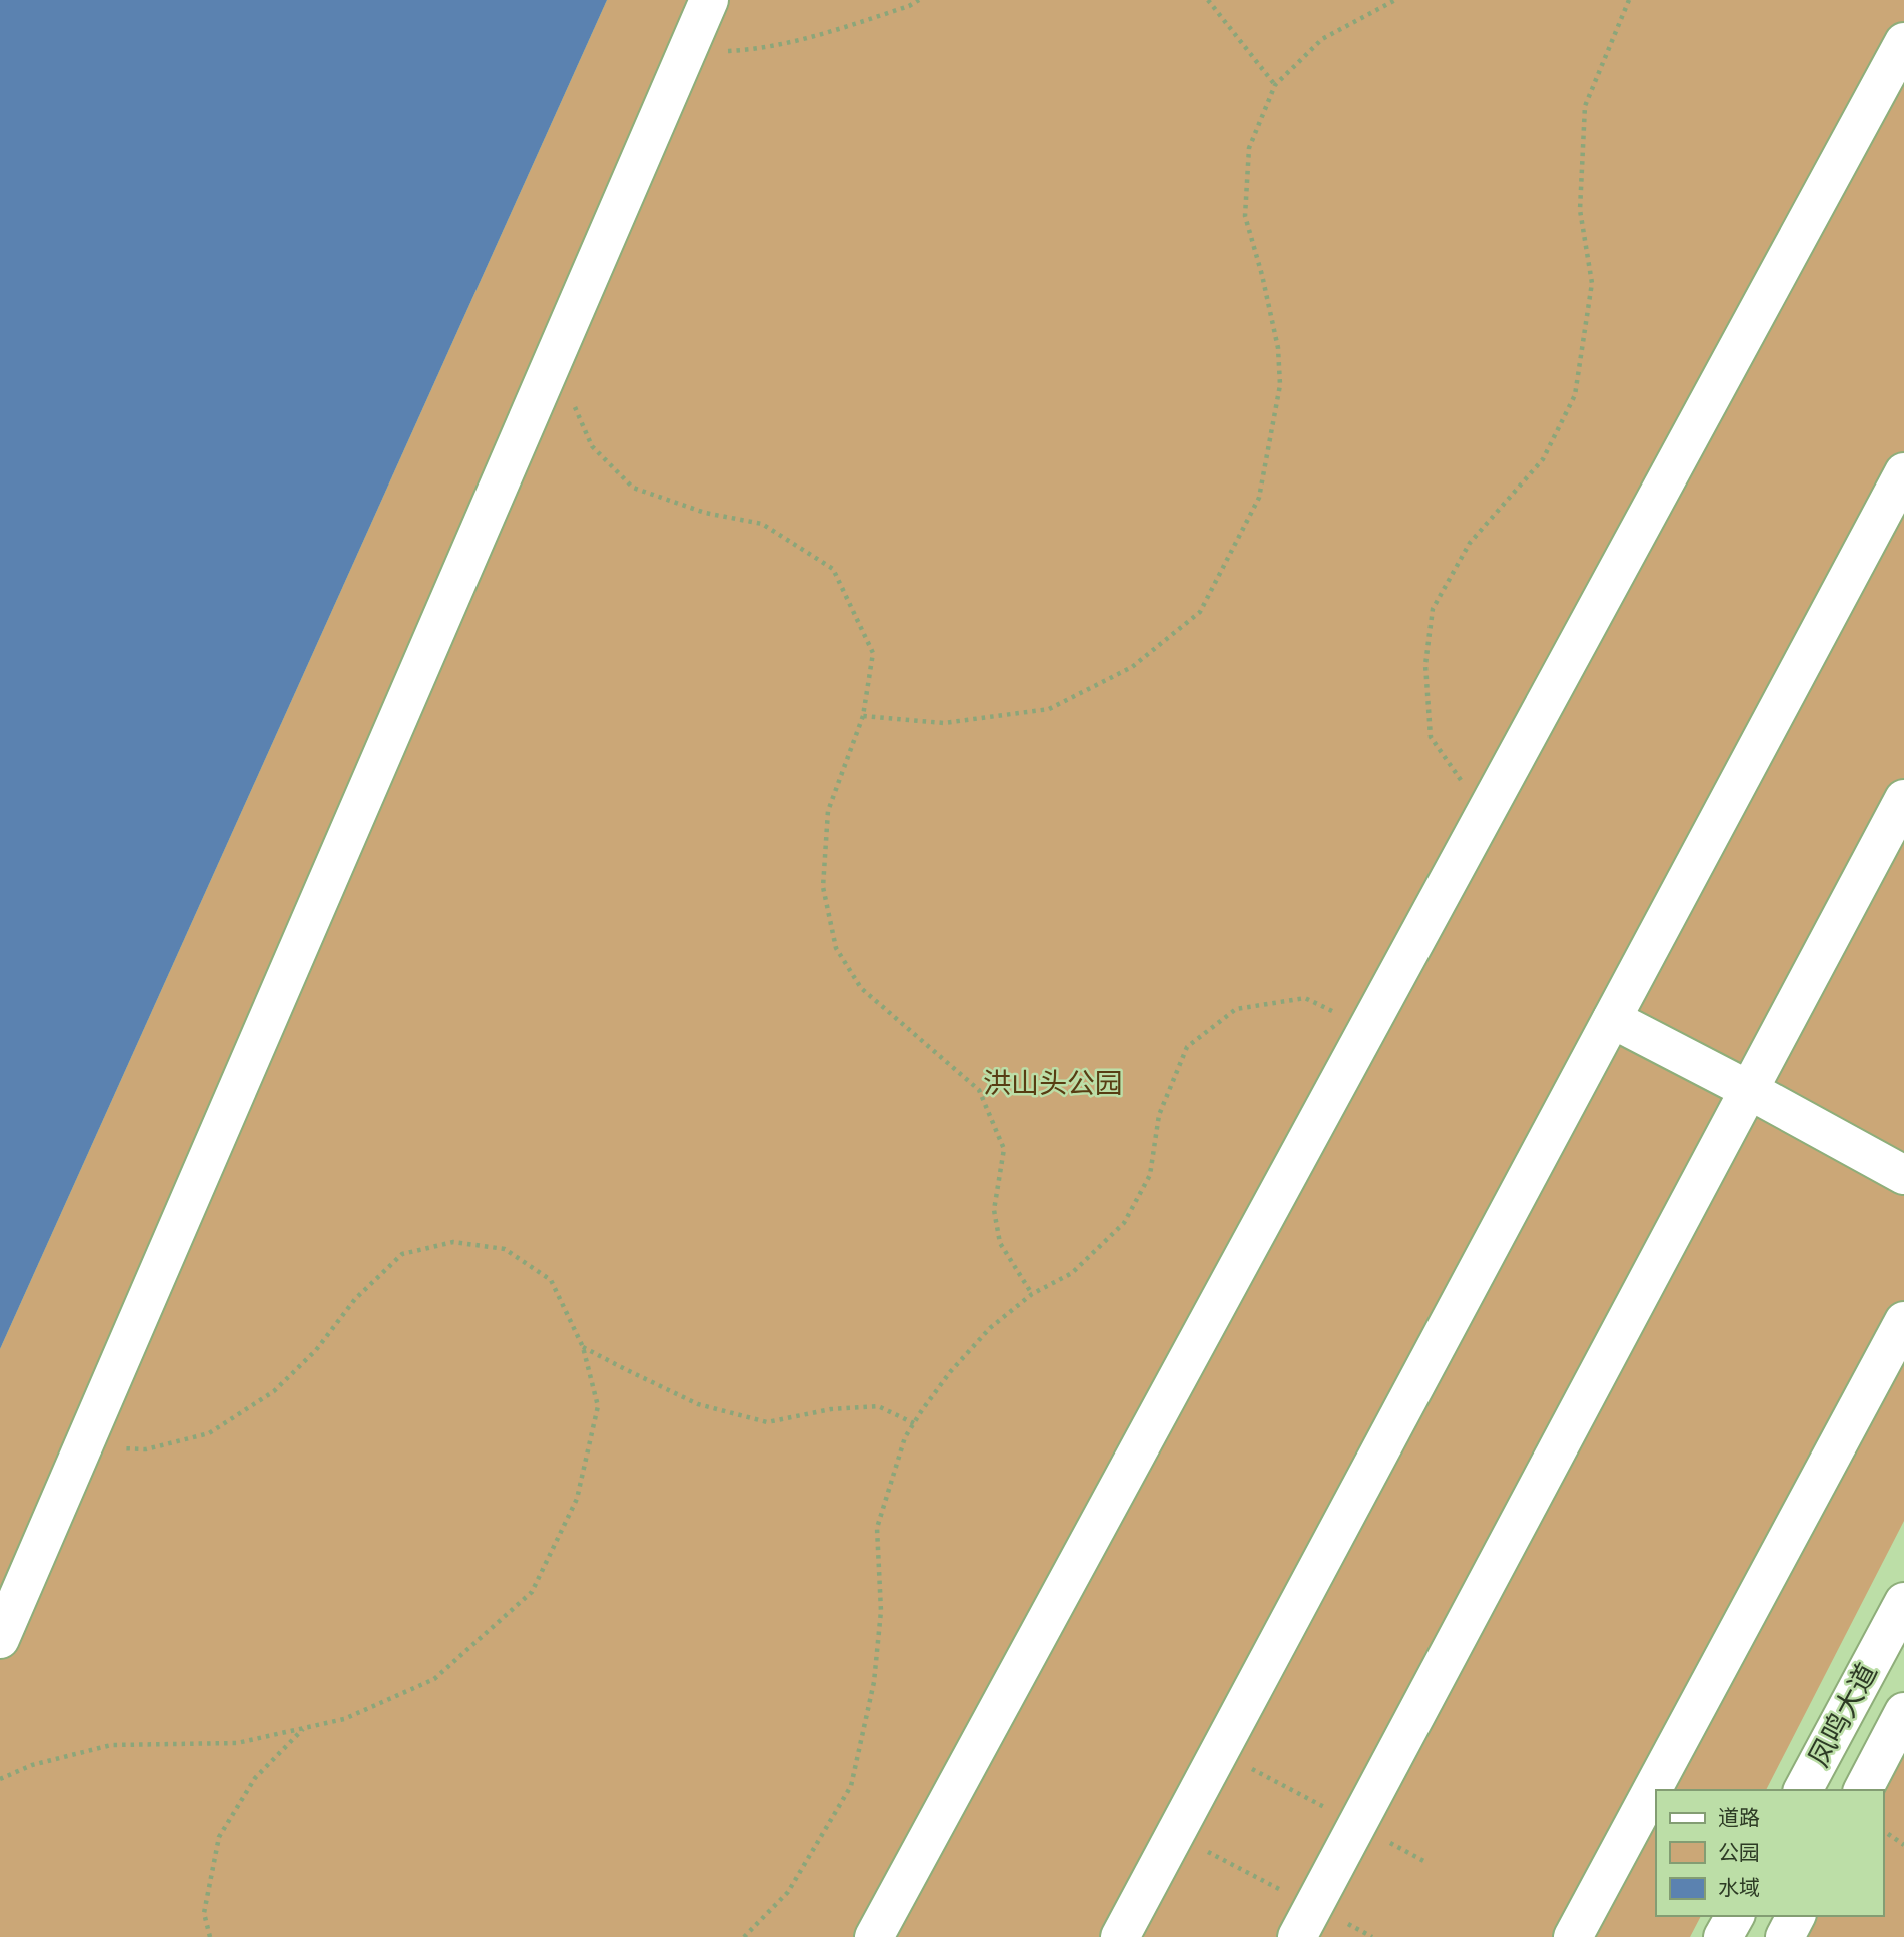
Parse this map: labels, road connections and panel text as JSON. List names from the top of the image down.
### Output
{
  "streets": {
    "street": ["凤鸣大道"]
  },
  "parks": ["洪山头公园"],
  "legend": ["道路", "公园", "水域"]
}
